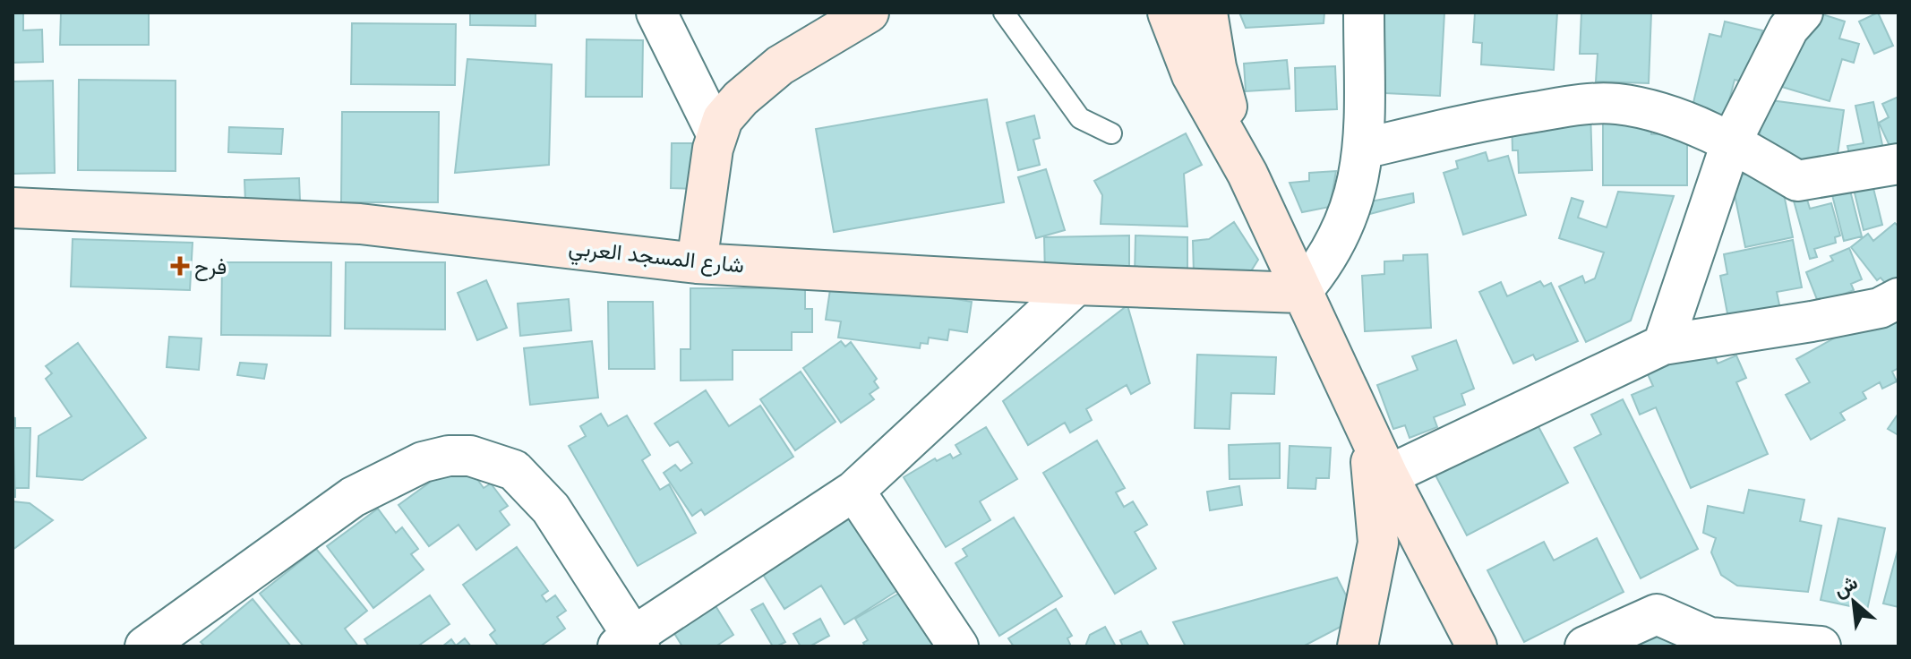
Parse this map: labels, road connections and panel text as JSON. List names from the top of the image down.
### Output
{
  "streets": {
    "street": ["شارع المسجد العربي"]
  },
  "places": {
    "health": ["فرح"]
  },
  "north": "top left"
}
